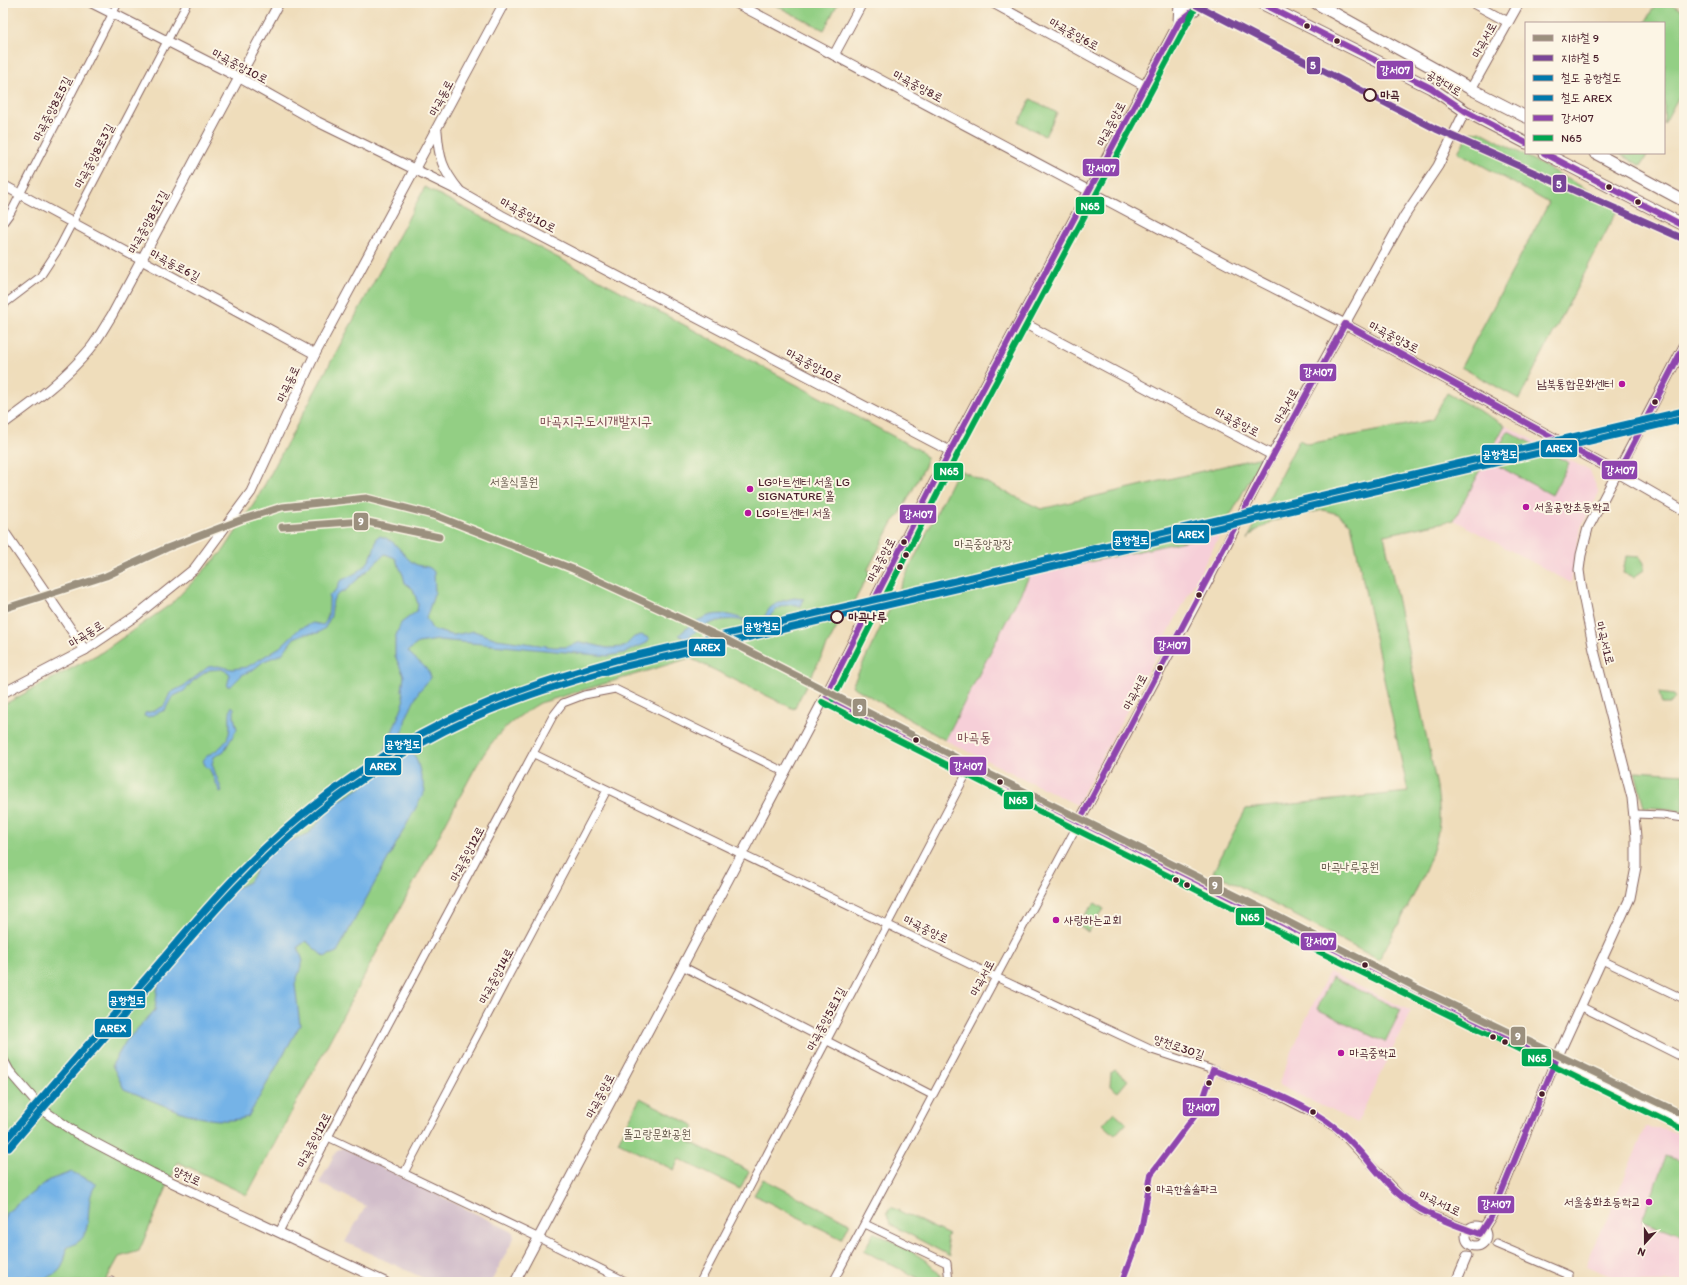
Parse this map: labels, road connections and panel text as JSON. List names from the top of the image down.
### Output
{
  "streets": {
    "main road": ["공항대로"],
    "street": [
      "마곡중앙6로",
      "마곡서로",
      "마곡중앙10로",
      "마곡중앙8로",
      "마곡동로",
      "마곡중앙8로5길",
      "마곡중앙로",
      "마곡중앙8로3길",
      "마곡중앙8로1길",
      "마곡동로6길",
      "마곡중앙3로",
      "마곡서1로",
      "마곡중앙12로",
      "마곡중앙14로",
      "마곡중앙5로1길",
      "양천로30길",
      "양천로"
    ]
  },
  "crossings": [
    ["마곡중앙6로", "마곡중앙로"],
    ["마곡서로", "공항대로"],
    ["마곡서로", "마곡중앙로"],
    ["마곡서로", "마곡중앙3로"],
    ["마곡중앙10로", "마곡동로"],
    ["마곡중앙10로", "마곡중앙8로5길"],
    ["마곡중앙10로", "마곡중앙로"],
    ["마곡중앙10로", "마곡중앙8로3길"],
    ["마곡중앙10로", "마곡중앙8로1길"],
    ["마곡중앙8로", "마곡중앙로"],
    ["마곡중앙8로", "마곡중앙3로"],
    ["마곡동로", "마곡동로6길"],
    ["마곡중앙8로5길", "마곡동로6길"],
    ["마곡중앙로", "마곡중앙3로"],
    ["마곡중앙로", "마곡중앙12로"],
    ["마곡중앙로", "마곡중앙5로1길"],
    ["마곡중앙로", "양천로30길"],
    ["마곡중앙8로3길", "마곡동로6길"],
    ["마곡중앙8로1길", "마곡동로6길"],
    ["마곡중앙3로", "마곡서1로"],
    ["마곡서1로", "양천로30길"],
    ["마곡중앙12로", "양천로"]
  ],
  "districts": ["마곡지구도시개발지구", "마곡동"],
  "parks": [
    "서울식물원",
    "마곡중앙광장",
    "마곡나루공원",
    "똘고랑문화공원"
  ],
  "places": [
    "마곡",
    "남북통합문화센터",
    "LG아트센터 서울 LG SIGNATURE 홀",
    "서울공항초등학교",
    "LG아트센터 서울",
    "마곡나루",
    "사랑하는교회",
    "마곡중학교",
    "마곡한솔솔파크",
    "서울송화초등학교"
  ],
  "lines": [
    "metro line 5",
    "transit line 강서07",
    "transit line N65",
    "rail line 공항철도",
    "rail line AREX",
    "metro line 9"
  ],
  "legend": [
    "지하철 9",
    "지하철 5",
    "철도 공항철도",
    "철도 AREX",
    "강서07",
    "N65"
  ],
  "north": "bottom"
}
